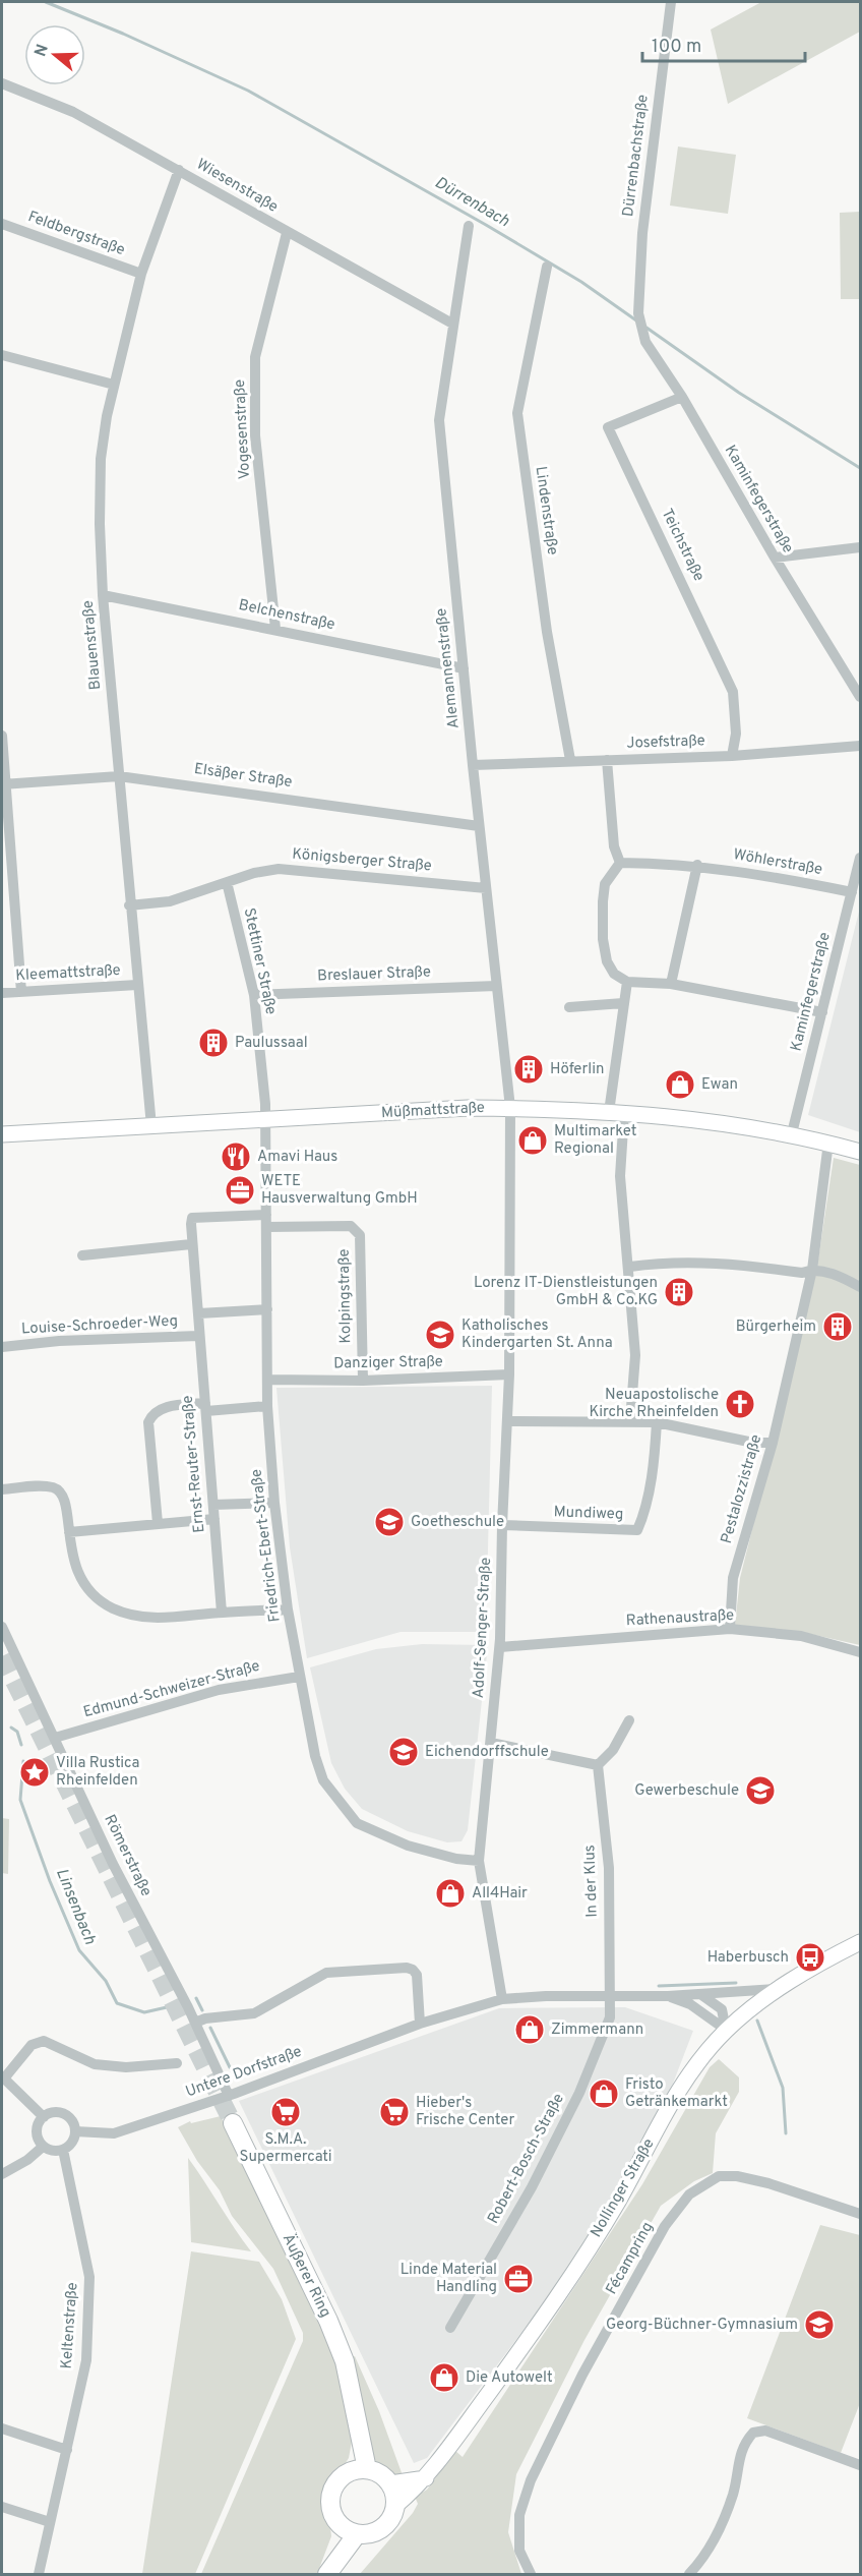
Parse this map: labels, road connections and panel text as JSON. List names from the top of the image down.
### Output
{
  "streets": {
    "main road": ["Äußerer Ring"],
    "street": [
      "Dürrenbachstraße",
      "Wiesenstraße",
      "Feldbergstraße",
      "Vogesenstraße",
      "Kaminfegerstraße",
      "Lindenstraße",
      "Teichstraße",
      "Belchenstraße",
      "Blauenstraße",
      "Alemannenstraße",
      "Josefstraße",
      "Elsäßer Straße",
      "Königsberger Straße",
      "Wöhlerstraße",
      "Stettiner Straße",
      "Kleemattstraße",
      "Breslauer Straße",
      "Müßmattstraße",
      "Kolpingstraße",
      "Louise-Schroeder-Weg",
      "Danziger Straße",
      "Ernst-Reuter-Straße",
      "Pestalozzistraße",
      "Mundiweg",
      "Friedrich-Ebert-Straße",
      "Rathenaustraße",
      "Adolf-Senger-Straße",
      "Edmund-Schweizer-Straße",
      "Römerstraße",
      "In der Klus",
      "Untere Dorfstraße",
      "Robert-Bosch-Straße",
      "Nollinger Straße",
      "Fécampring",
      "Keltenstraße"
    ]
  },
  "crossings": [
    ["Dürrenbachstraße", "Kaminfegerstraße"],
    ["Wiesenstraße", "Vogesenstraße"],
    ["Wiesenstraße", "Blauenstraße"],
    ["Wiesenstraße", "Alemannenstraße"],
    ["Feldbergstraße", "Blauenstraße"],
    ["Vogesenstraße", "Belchenstraße"],
    ["Kaminfegerstraße", "Teichstraße"],
    ["Kaminfegerstraße", "Wöhlerstraße"],
    ["Kaminfegerstraße", "Müßmattstraße"],
    ["Lindenstraße", "Josefstraße"],
    ["Teichstraße", "Josefstraße"],
    ["Belchenstraße", "Blauenstraße"],
    ["Belchenstraße", "Alemannenstraße"],
    ["Blauenstraße", "Elsäßer Straße"],
    ["Blauenstraße", "Königsberger Straße"],
    ["Blauenstraße", "Kleemattstraße"],
    ["Blauenstraße", "Müßmattstraße"],
    ["Alemannenstraße", "Josefstraße"],
    ["Alemannenstraße", "Elsäßer Straße"],
    ["Alemannenstraße", "Königsberger Straße"],
    ["Alemannenstraße", "Breslauer Straße"],
    ["Alemannenstraße", "Müßmattstraße"],
    ["Alemannenstraße", "Adolf-Senger-Straße"],
    ["Königsberger Straße", "Stettiner Straße"],
    ["Stettiner Straße", "Breslauer Straße"],
    ["Stettiner Straße", "Müßmattstraße"],
    ["Stettiner Straße", "Friedrich-Ebert-Straße"],
    ["Müßmattstraße", "Pestalozzistraße"],
    ["Müßmattstraße", "Friedrich-Ebert-Straße"],
    ["Müßmattstraße", "Adolf-Senger-Straße"],
    ["Kolpingstraße", "Danziger Straße"],
    ["Kolpingstraße", "Friedrich-Ebert-Straße"],
    ["Louise-Schroeder-Weg", "Ernst-Reuter-Straße"],
    ["Danziger Straße", "Friedrich-Ebert-Straße"],
    ["Danziger Straße", "Adolf-Senger-Straße"],
    ["Ernst-Reuter-Straße", "Friedrich-Ebert-Straße"],
    ["Pestalozzistraße", "Rathenaustraße"],
    ["Mundiweg", "Adolf-Senger-Straße"],
    ["Friedrich-Ebert-Straße", "Adolf-Senger-Straße"],
    ["Friedrich-Ebert-Straße", "Edmund-Schweizer-Straße"],
    ["Rathenaustraße", "Adolf-Senger-Straße"],
    ["Adolf-Senger-Straße", "Untere Dorfstraße"],
    ["Edmund-Schweizer-Straße", "Römerstraße"],
    ["Römerstraße", "Untere Dorfstraße"],
    ["In der Klus", "Untere Dorfstraße"],
    ["In der Klus", "Robert-Bosch-Straße"],
    ["Untere Dorfstraße", "Robert-Bosch-Straße"],
    ["Untere Dorfstraße", "Nollinger Straße"],
    ["Untere Dorfstraße", "Keltenstraße"],
    ["Nollinger Straße", "Äußerer Ring"]
  ],
  "water": ["Dürrenbach", "Linsenbach"],
  "places": {
    "building": [
      "Paulussaal",
      "Höferlin",
      "Lorenz IT-Dienstleistungen GmbH & Co.KG",
      "Bürgerheim"
    ],
    "shop": [
      "Ewan",
      "Multimarket Regional",
      "All4Hair",
      "Zimmermann",
      "Fristo Getränkemarkt",
      "Die Autowelt"
    ],
    "restaurant": ["Amavi Haus"],
    "office": ["WETE Hausverwaltung GmbH", "Linde Material Handling"],
    "school or university": [
      "Katholisches Kindergarten St. Anna",
      "Goetheschule",
      "Eichendorffschule",
      "Gewerbeschule",
      "Georg-Büchner-Gymnasium"
    ],
    "church": ["Neuapostolische Kirche Rheinfelden"],
    "place": ["Villa Rustica Rheinfelden"],
    "bus stop": ["Haberbusch"],
    "supermarket": ["S.M.A. Supermercati", "Hieber's Frische Center"]
  },
  "scale_bar": "100 m",
  "north": "left"
}
